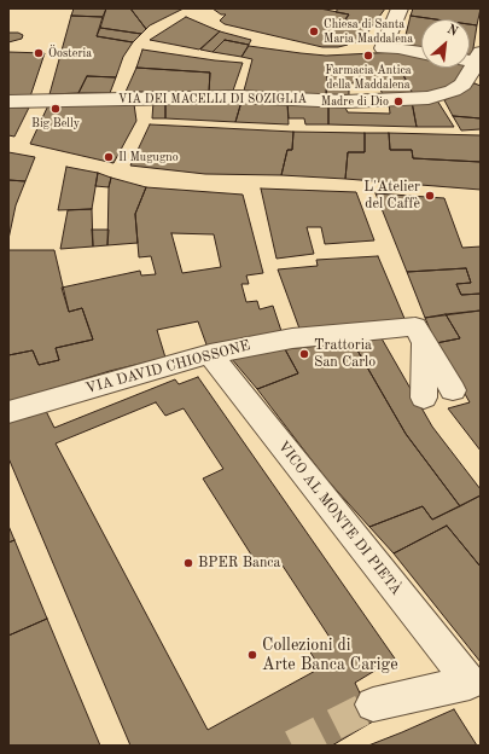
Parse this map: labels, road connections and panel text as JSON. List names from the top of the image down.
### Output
{
  "streets": {
    "street": ["VIA DEI MACELLI DI SOZIGLIA", "VIA DAVID CHIOSSONE", "VICO AL MONTE DI PIETÀ"]
  },
  "crossings": [
    ["VIA DAVID CHIOSSONE", "VICO AL MONTE DI PIETÀ"]
  ],
  "places": [
    "Chiesa di Santa Maria Maddalena",
    "Öosteria",
    "Farmacia Antica della Maddalena",
    "Madre di Dio",
    "Big Belly",
    "Il Mugugno",
    "L'Atelier del Caffè",
    "Trattoria San Carlo",
    "BPER Banca",
    "Collezioni di Arte Banca Carige"
  ],
  "north": "top right"
}
